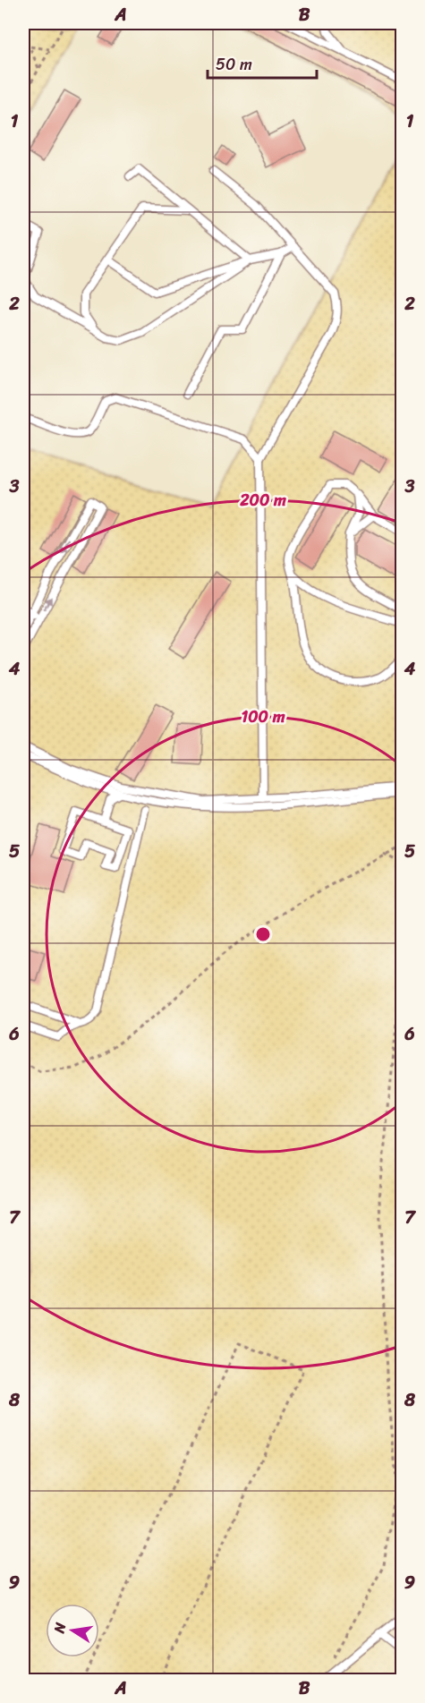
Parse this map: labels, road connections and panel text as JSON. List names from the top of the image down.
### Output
{
  "scale_bar": "50 m",
  "north": "left",
  "grid": {
    "columns": ["A", "B"],
    "rows": [
      "1",
      "2",
      "3",
      "4",
      "5",
      "6",
      "7",
      "8",
      "9"
    ]
  },
  "rings": ["200 m", "100 m"]
}
